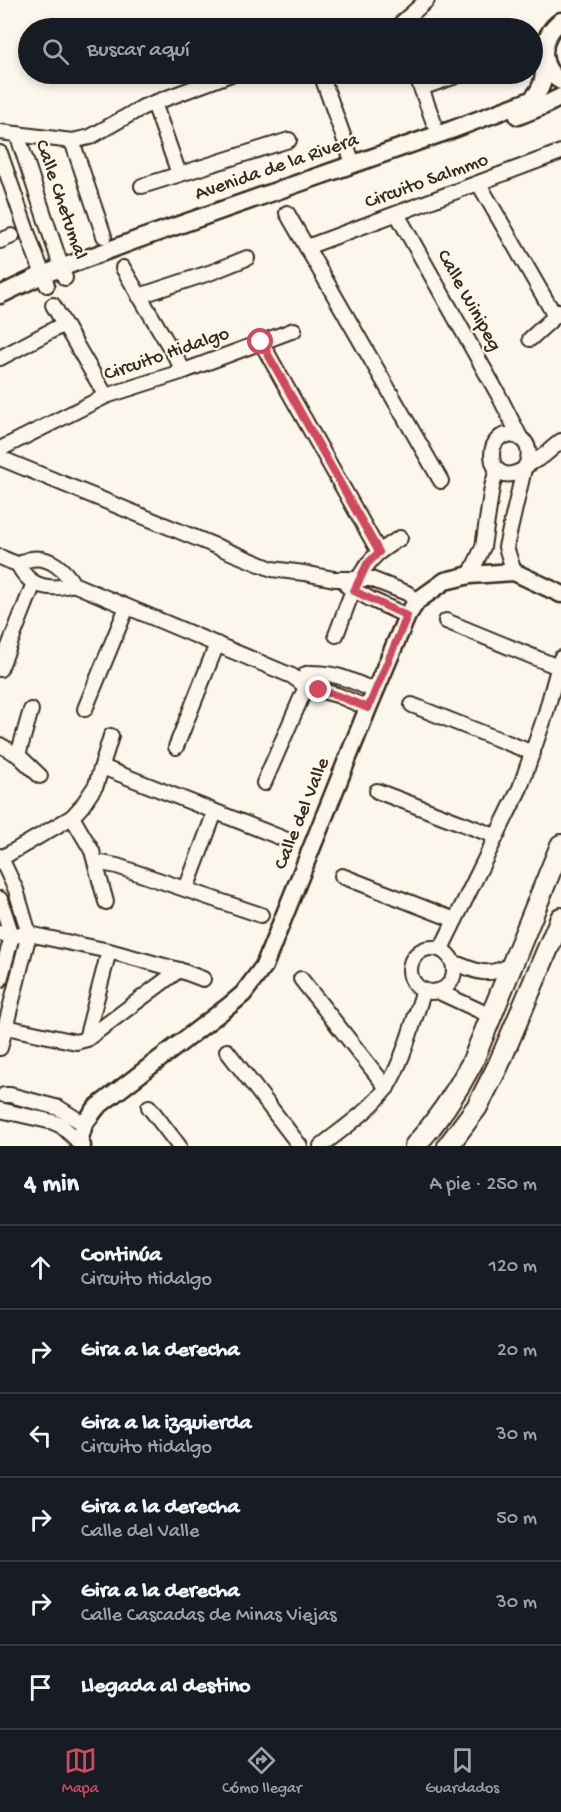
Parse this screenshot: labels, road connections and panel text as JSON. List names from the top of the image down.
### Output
{
  "streets": {
    "street": [
      "Avenida de la Rivera",
      "Circuito Salmmo",
      "Calle Chetumal",
      "Calle Winipeg",
      "Circuito Hidalgo",
      "Calle del Valle"
    ]
  },
  "crossings": [
    ["Avenida de la Rivera", "Calle Chetumal"],
    ["Circuito Salmmo", "Calle Winipeg"]
  ],
  "page": {
    "search": "Buscar aquí",
    "heading": ["4 min", "A pie · 250 m"],
    "list": [
      ["Continúa", "Circuito Hidalgo", "120 m"],
      ["Gira a la derecha", "20 m"],
      ["Gira a la izquierda", "Circuito Hidalgo", "30 m"],
      ["Gira a la derecha", "Calle del Valle", "50 m"],
      ["Gira a la derecha", "Calle Cascadas de Minas Viejas", "30 m"],
      "Llegada al destino"
    ],
    "nav": ["Mapa", "Cómo llegar", "Guardados"]
  }
}
